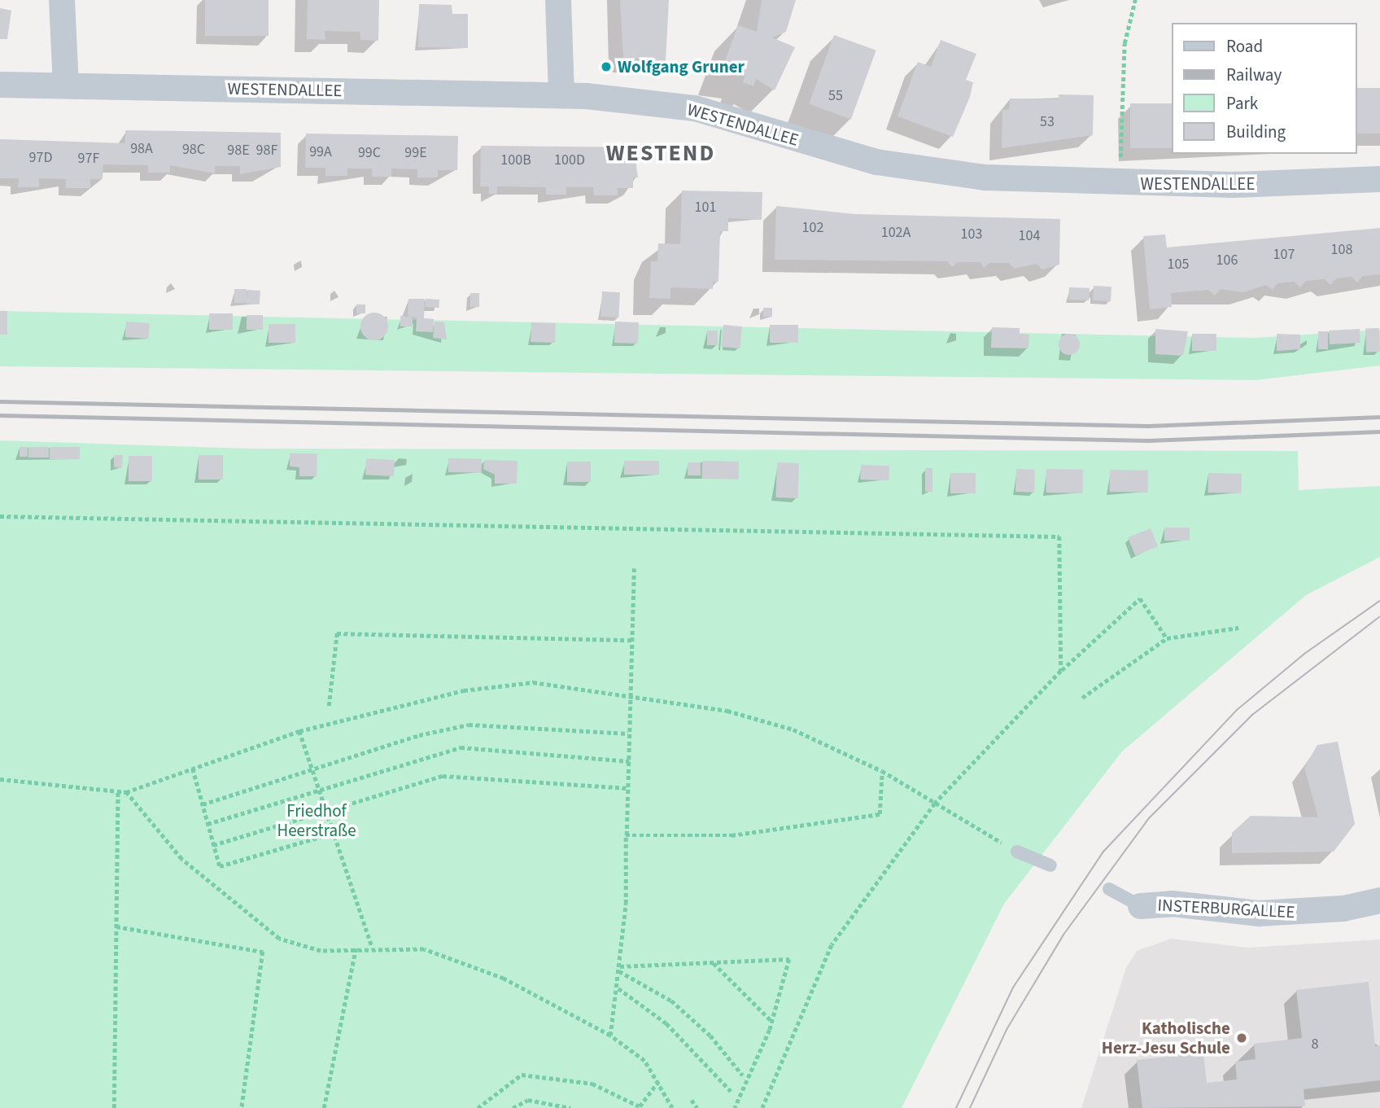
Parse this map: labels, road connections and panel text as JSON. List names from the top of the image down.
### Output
{
  "streets": {
    "street": ["WESTENDALLEE", "INSTERBURGALLEE"]
  },
  "districts": ["WESTEND"],
  "parks": ["Friedhof Heerstraße"],
  "places": ["Wolfgang Gruner", "Katholische Herz-Jesu Schule"],
  "house_numbers": [
    "55",
    "53",
    "98A",
    "98C",
    "98E",
    "98F",
    "99A",
    "99C",
    "99E",
    "97D",
    "97F",
    "100B",
    "100D",
    "101",
    "102",
    "102A",
    "103",
    "104",
    "108",
    "107",
    "106",
    "105",
    "8"
  ],
  "legend": [
    "Road",
    "Railway",
    "Park",
    "Building"
  ]
}
